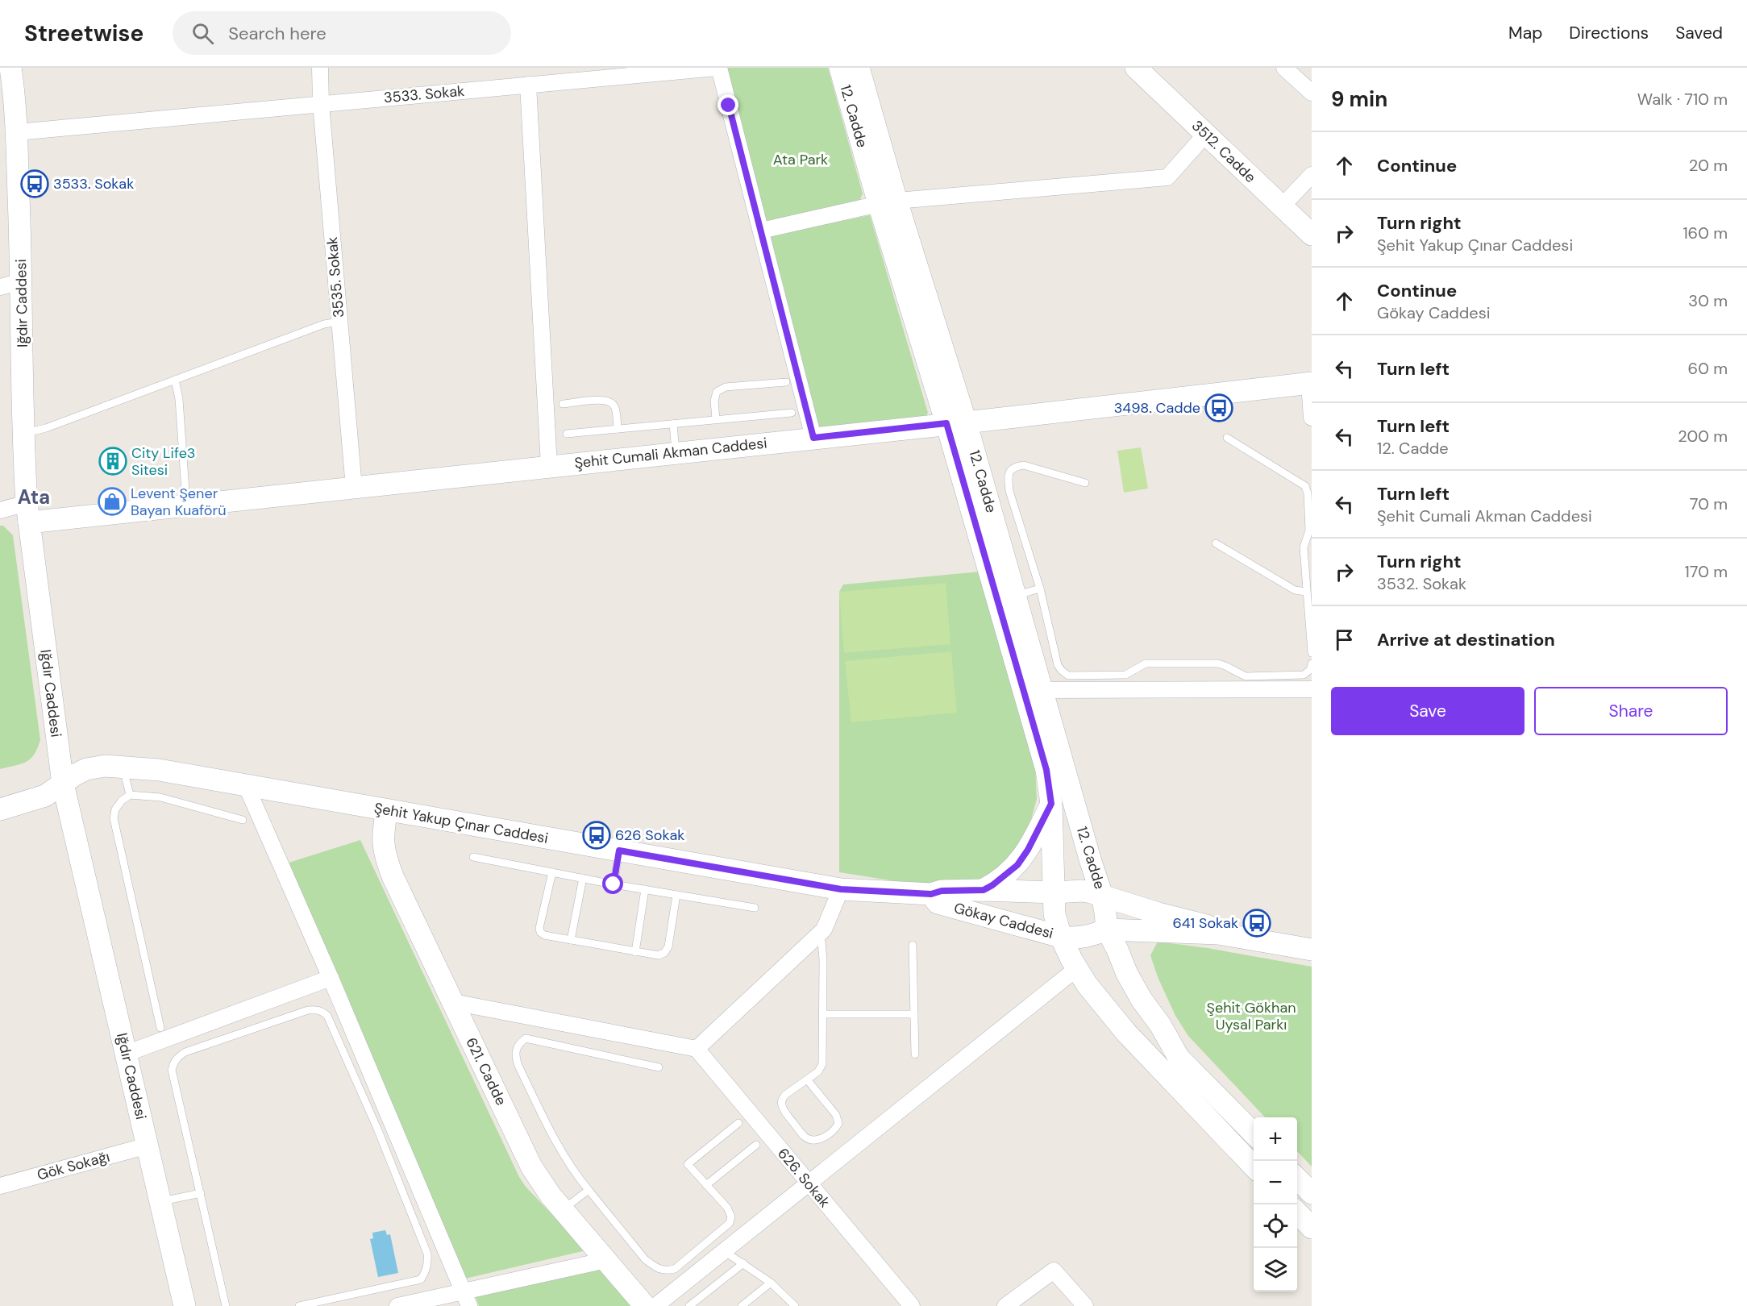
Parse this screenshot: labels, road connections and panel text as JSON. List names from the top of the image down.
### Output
{
  "streets": {
    "main road": [
      "12. Cadde",
      "3512. Cadde",
      "Iğdır Caddesi",
      "Şehit Cumali Akman Caddesi",
      "Şehit Yakup Çınar Caddesi",
      "Gökay Caddesi",
      "621. Cadde"
    ],
    "street": [
      "3533. Sokak",
      "3535. Sokak",
      "Gök Sokağı",
      "626. Sokak"
    ]
  },
  "crossings": [
    ["3533. Sokak", "3535. Sokak"],
    ["3533. Sokak", "Iğdır Caddesi"],
    ["12. Cadde", "Şehit Cumali Akman Caddesi"],
    ["12. Cadde", "Gökay Caddesi"],
    ["3535. Sokak", "Şehit Cumali Akman Caddesi"],
    ["Iğdır Caddesi", "Şehit Cumali Akman Caddesi"],
    ["Iğdır Caddesi", "Şehit Yakup Çınar Caddesi"],
    ["Iğdır Caddesi", "Gök Sokağı"],
    ["Şehit Yakup Çınar Caddesi", "Gökay Caddesi"],
    ["Şehit Yakup Çınar Caddesi", "621. Cadde"]
  ],
  "districts": ["Ata"],
  "parks": ["Ata Park", "Şehit Gökhan Uysal Parkı"],
  "places": {
    "bus stop": [
      "3533. Sokak",
      "3498. Cadde",
      "626 Sokak",
      "641 Sokak"
    ],
    "building": ["City Life3 Sitesi"],
    "shop": ["Levent Şener Bayan Kuaförü"]
  },
  "page": {
    "header": "Streetwise",
    "search": "Search here",
    "nav": ["Map", "Directions", "Saved"],
    "heading": ["9 min", "Walk · 710 m"],
    "list": [
      ["Continue", "20 m"],
      ["Turn right", "Şehit Yakup Çınar Caddesi", "160 m"],
      ["Continue", "Gökay Caddesi", "30 m"],
      ["Turn left", "60 m"],
      ["Turn left", "12. Cadde", "200 m"],
      ["Turn left", "Şehit Cumali Akman Caddesi", "70 m"],
      ["Turn right", "3532. Sokak", "170 m"],
      "Arrive at destination"
    ],
    "buttons": ["Save", "Share"],
    "map_buttons": ["+", "−"]
  }
}
